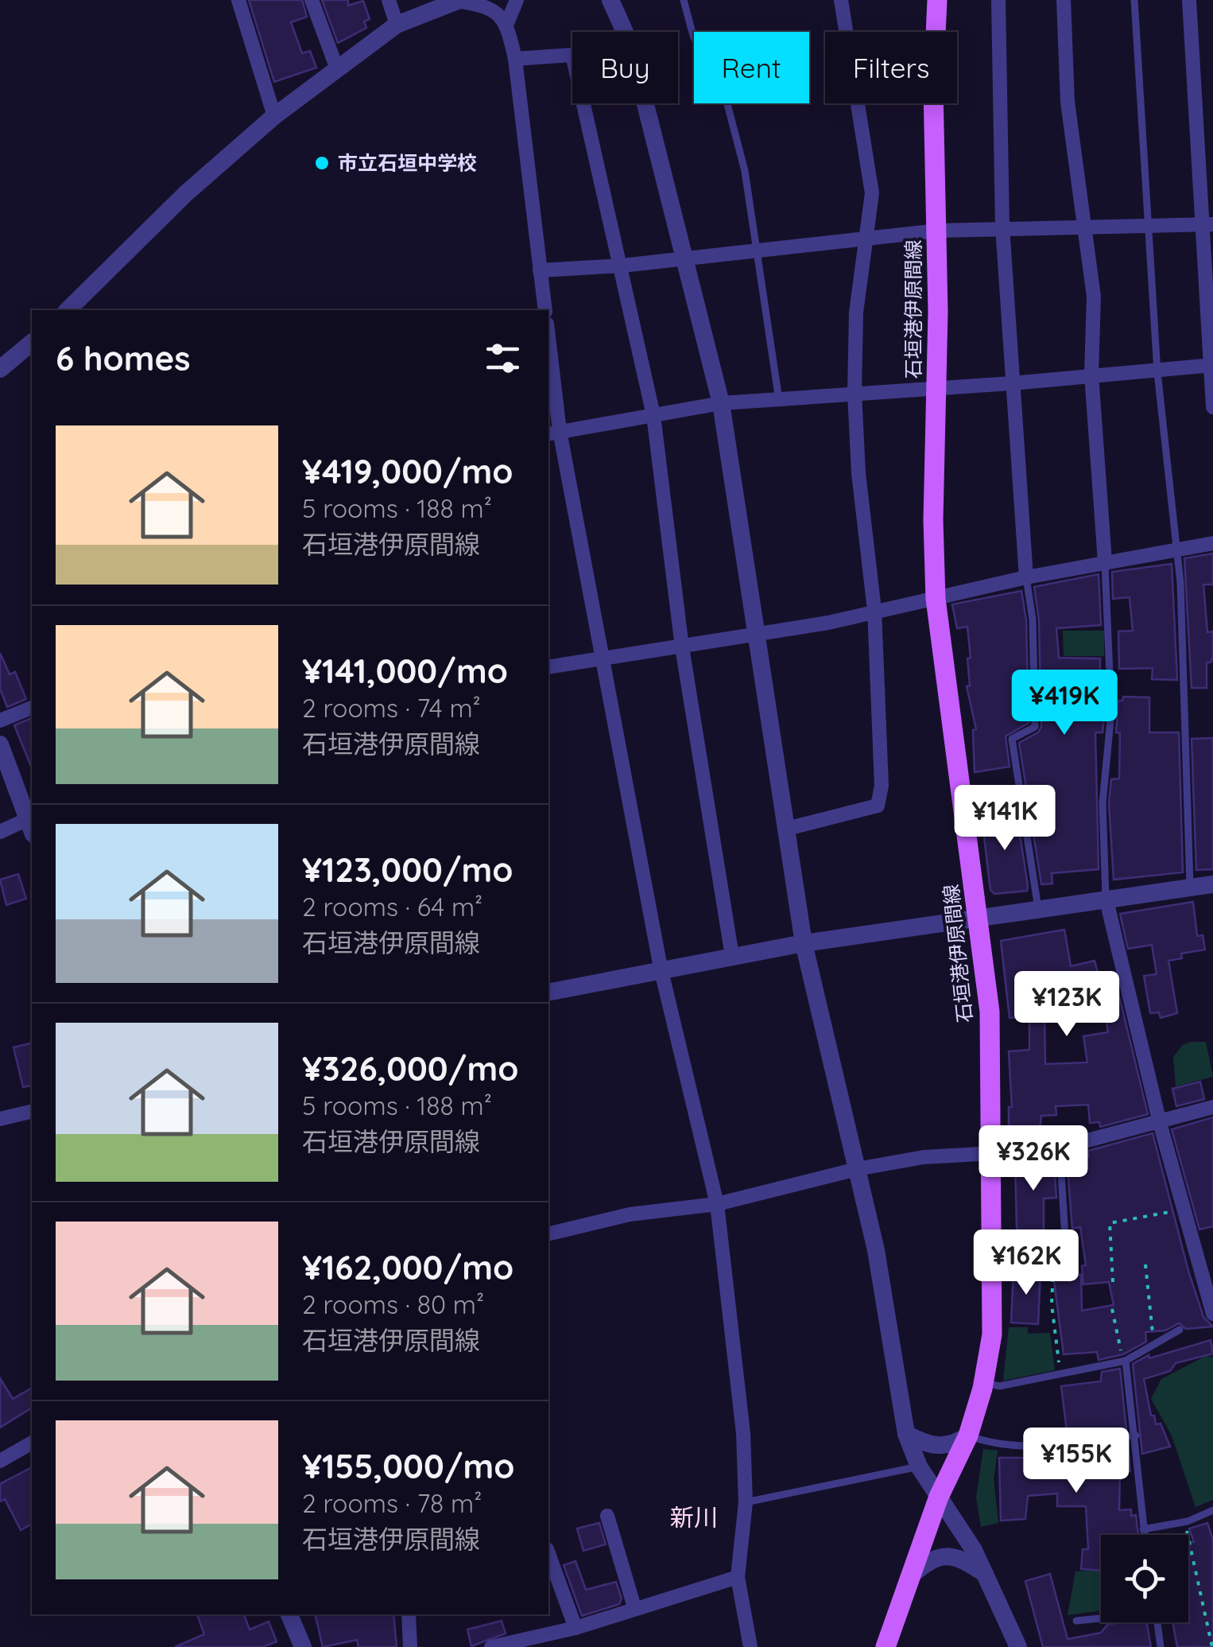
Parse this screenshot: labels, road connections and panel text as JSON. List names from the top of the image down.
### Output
{
  "streets": {
    "main road": ["石垣港伊原間線"]
  },
  "districts": ["新川"],
  "places": ["市立石垣中学校"],
  "page": {
    "chip": ["Buy", "Rent", "Filters"],
    "heading": "6 homes",
    "list": [
      {
        "name": "¥419,000/mo",
        "note": "5 rooms · 188 m² · 石垣港伊原間線"
      },
      {
        "name": "¥141,000/mo",
        "note": "2 rooms · 74 m² · 石垣港伊原間線"
      },
      {
        "name": "¥123,000/mo",
        "note": "2 rooms · 64 m² · 石垣港伊原間線"
      },
      {
        "name": "¥326,000/mo",
        "note": "5 rooms · 188 m² · 石垣港伊原間線"
      },
      {
        "name": "¥162,000/mo",
        "note": "2 rooms · 80 m² · 石垣港伊原間線"
      },
      {
        "name": "¥155,000/mo",
        "note": "2 rooms · 78 m² · 石垣港伊原間線"
      }
    ],
    "price": [
      "¥419K",
      "¥141K",
      "¥123K",
      "¥326K",
      "¥162K",
      "¥155K"
    ]
  }
}
